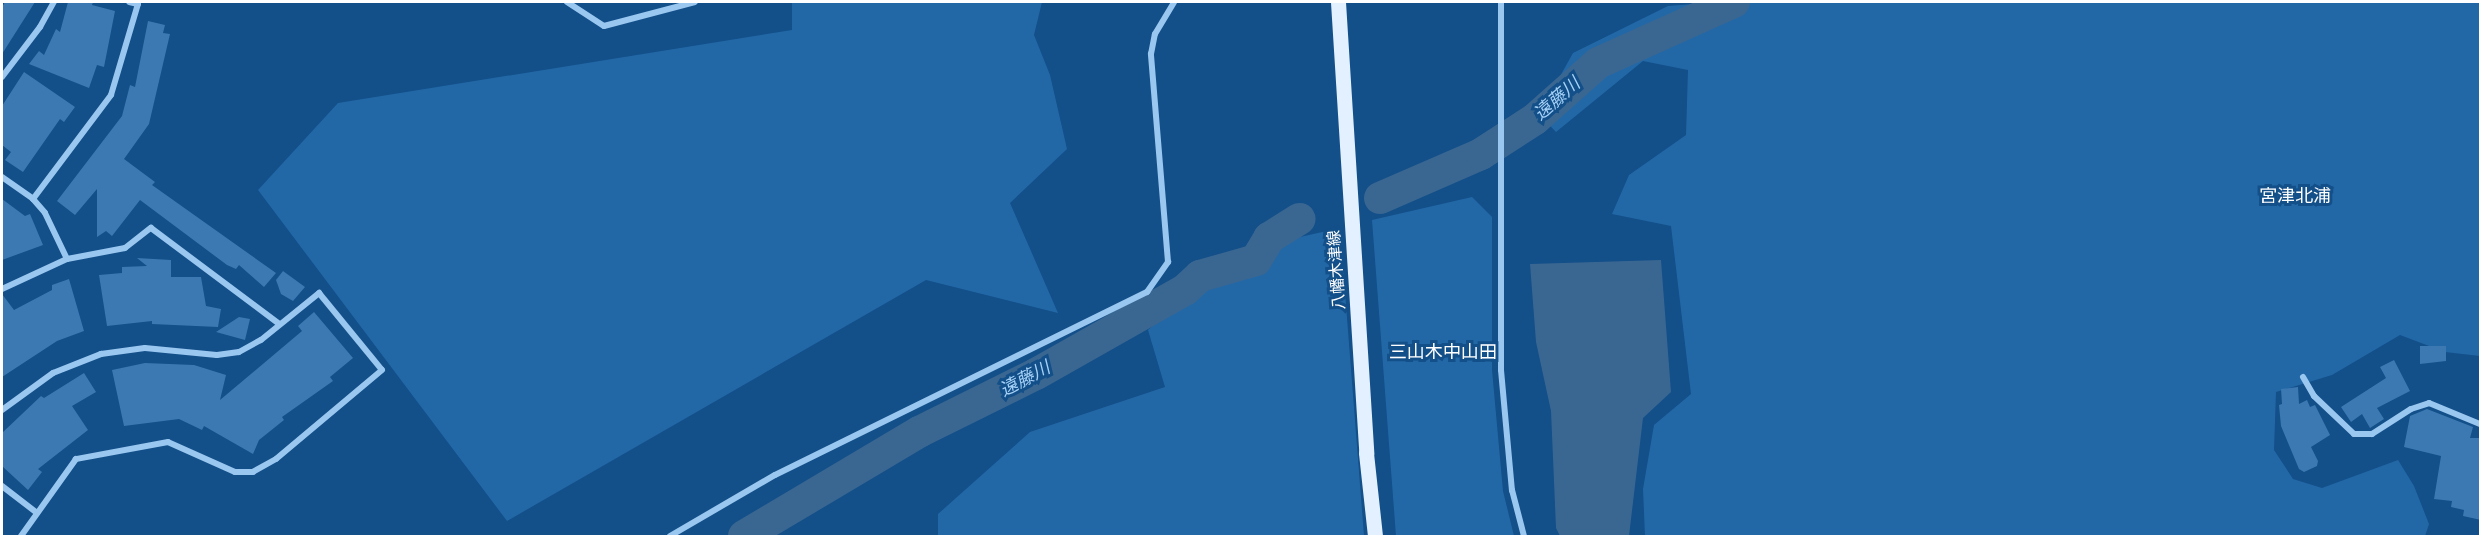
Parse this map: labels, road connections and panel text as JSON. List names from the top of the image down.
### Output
{
  "streets": {
    "main road": ["八幡木津線"]
  },
  "districts": ["宮津北浦", "三山木中山田"],
  "water": ["遠藤川"]
}
